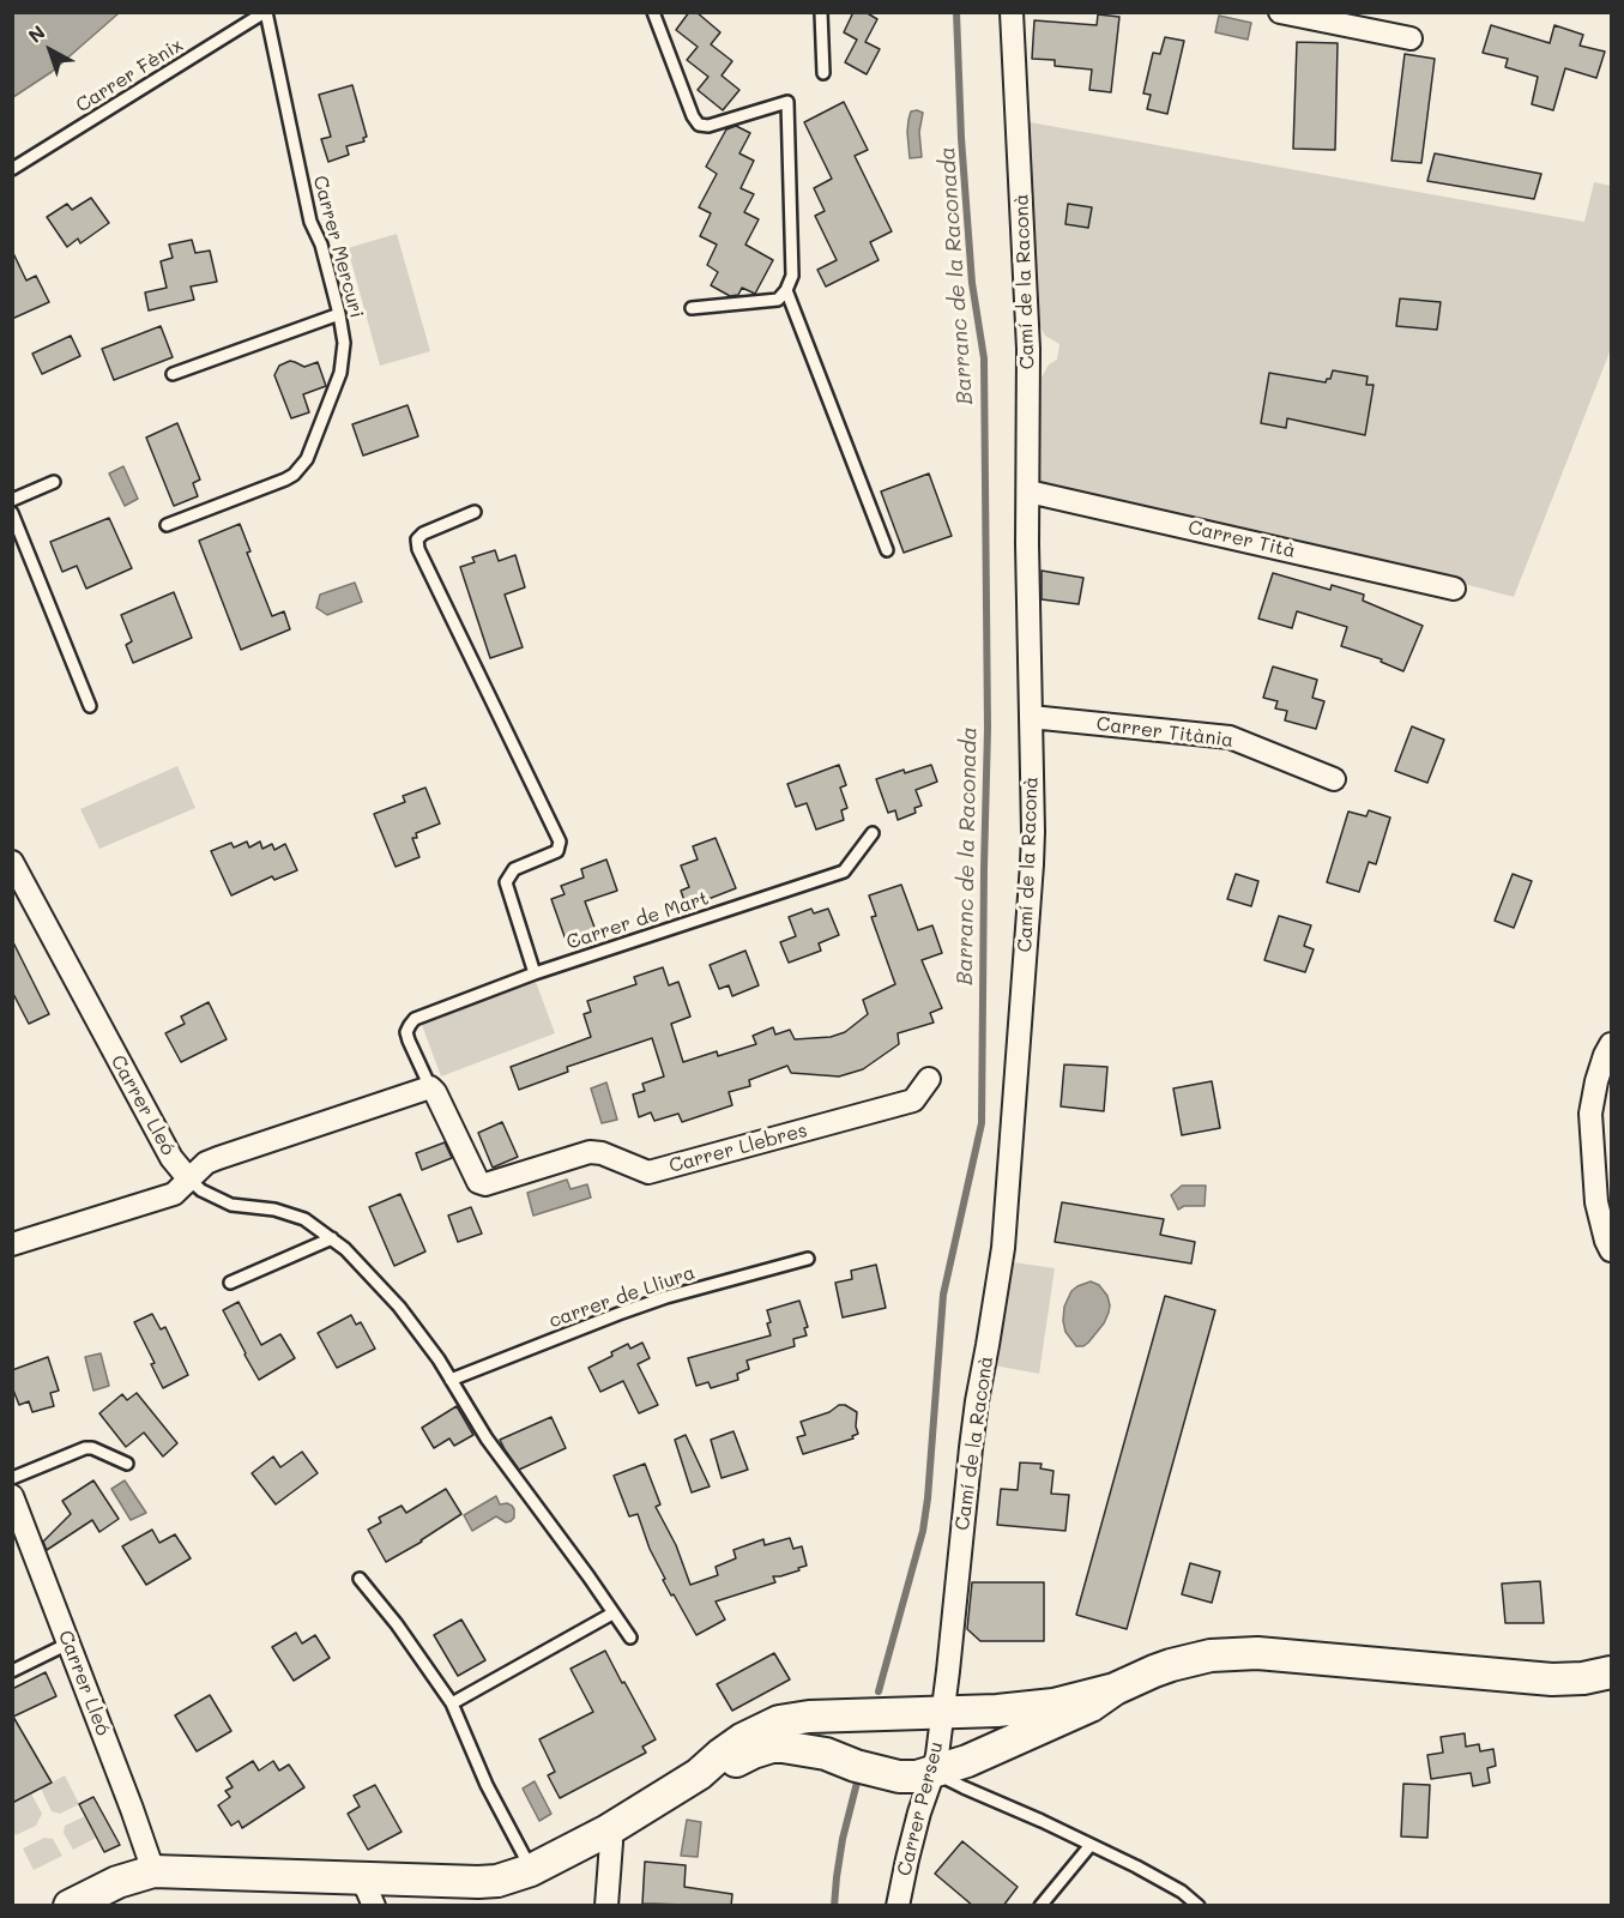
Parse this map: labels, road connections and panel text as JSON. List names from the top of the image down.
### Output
{
  "streets": {
    "street": [
      "Camí de la Raconà",
      "Carrer Tità",
      "Carrer Titània",
      "Carrer Lleó",
      "Carrer Llebres",
      "Carrer Perseu"
    ],
    "lane": [
      "Carrer Fènix",
      "Carrer Mercuri",
      "Carrer de Mart",
      "carrer de Lliura"
    ]
  },
  "crossings": [
    ["Carrer Fènix", "Carrer Mercuri"],
    ["Camí de la Raconà", "Carrer Tità"],
    ["Camí de la Raconà", "Carrer Titània"],
    ["Camí de la Raconà", "Carrer Perseu"],
    ["Carrer de Mart", "Carrer Llebres"]
  ],
  "water": ["Barranc de la Raconada"],
  "north": "top left"
}
